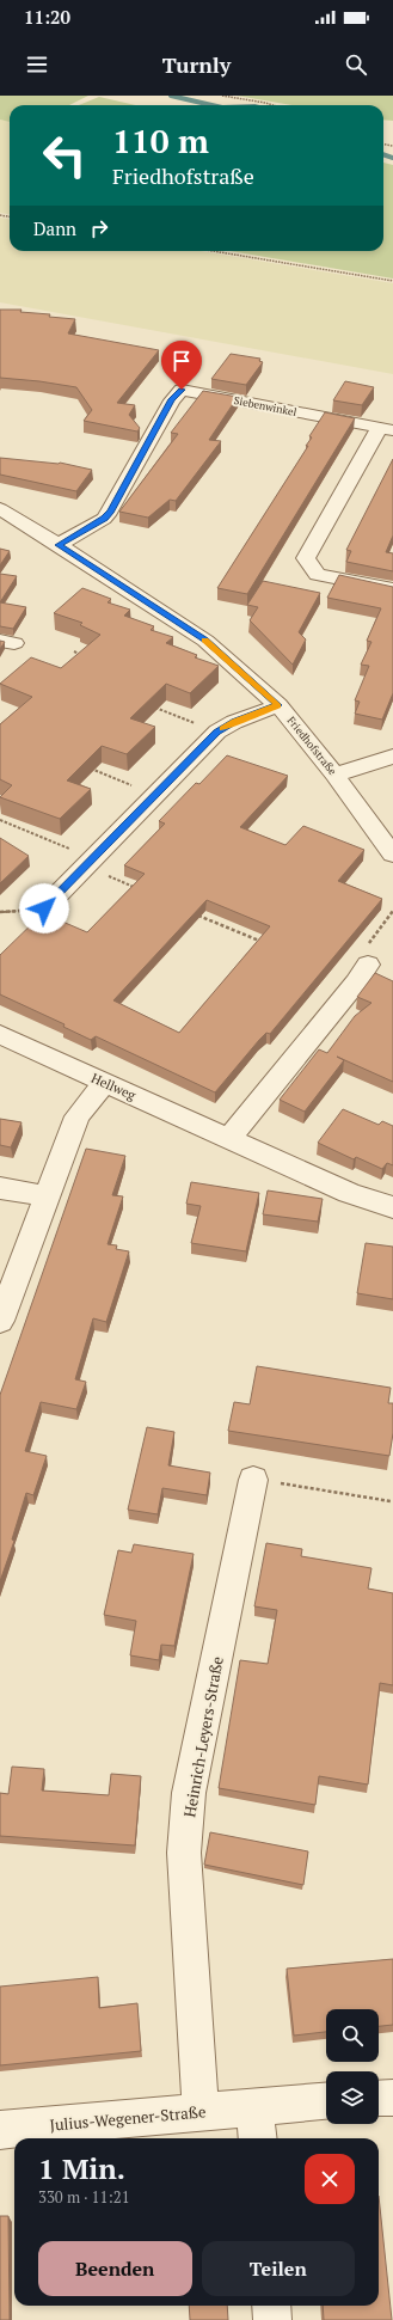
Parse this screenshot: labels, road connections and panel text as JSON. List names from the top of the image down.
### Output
{
  "streets": {
    "street": [
      "Siebenwinkel",
      "Friedhofstraße",
      "Hellweg",
      "Heinrich-Leyers-Straße",
      "Julius-Wegener-Straße"
    ]
  },
  "crossings": [
    ["Siebenwinkel", "Friedhofstraße"],
    ["Heinrich-Leyers-Straße", "Julius-Wegener-Straße"]
  ],
  "page": {
    "status": "11:20",
    "header": "Turnly",
    "turn": ["110 m", "Friedhofstraße"],
    "then": "Dann",
    "heading": ["1 Min.", "330 m · 11:21"],
    "buttons": ["Beenden", "Teilen"]
  }
}
